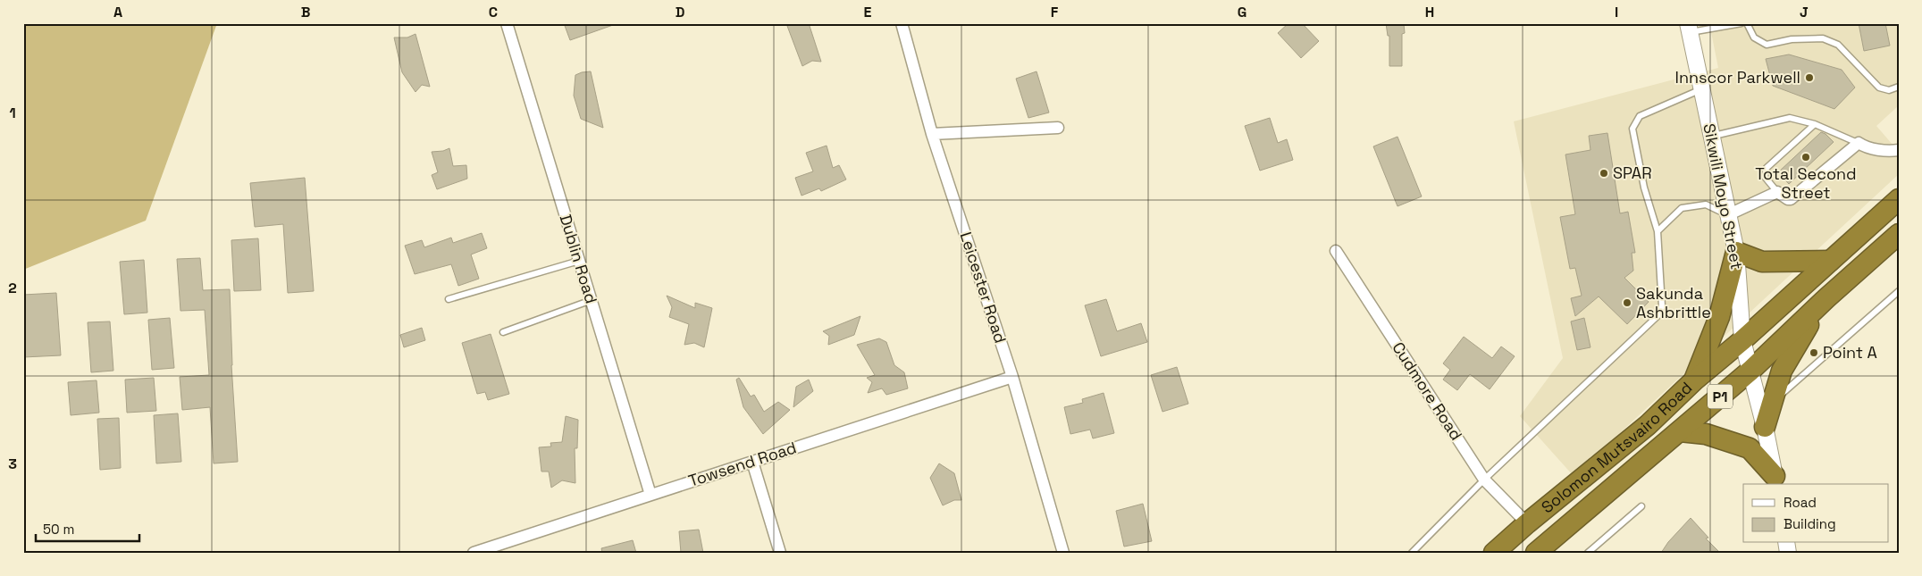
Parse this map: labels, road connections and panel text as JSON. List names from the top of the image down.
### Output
{
  "streets": {
    "highway": ["P1", "Solomon Mutsvairo Road"],
    "street": [
      "Sikwili Moyo Street",
      "Dublin Road",
      "Leicester Road",
      "Cudmore Road",
      "Towsend Road"
    ]
  },
  "crossings": [
    ["Sikwili Moyo Street", "P1"],
    ["Sikwili Moyo Street", "Solomon Mutsvairo Road"],
    ["Dublin Road", "Towsend Road"],
    ["Leicester Road", "Towsend Road"],
    ["Cudmore Road", "Solomon Mutsvairo Road"]
  ],
  "places": [
    "Innscor Parkwell",
    "Total Second Street",
    "SPAR",
    "Sakunda Ashbrittle",
    "Point A"
  ],
  "legend": ["Road", "Building"],
  "scale_bar": "50 m",
  "grid": {
    "columns": [
      "A",
      "B",
      "C",
      "D",
      "E",
      "F",
      "G",
      "H",
      "I",
      "J"
    ],
    "rows": ["1", "2", "3"]
  }
}
